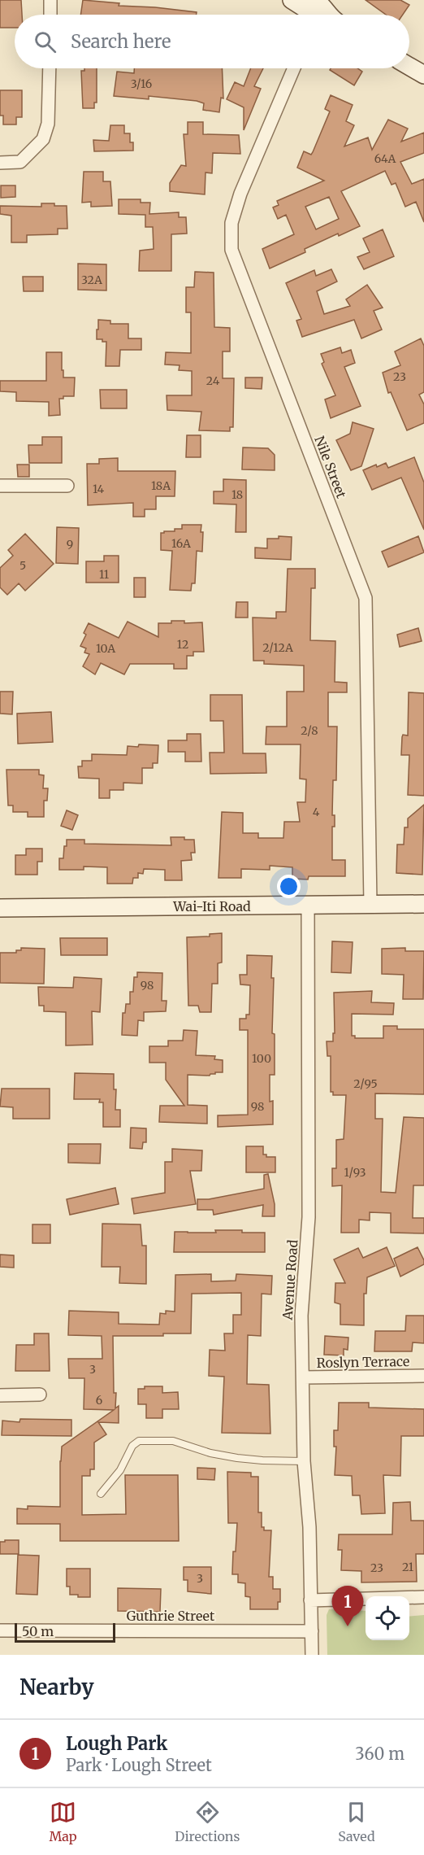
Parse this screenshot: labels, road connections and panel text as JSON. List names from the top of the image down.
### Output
{
  "streets": {
    "main road": ["Wai-Iti Road"],
    "street": [
      "Nile Street",
      "Avenue Road",
      "Roslyn Terrace",
      "Guthrie Street"
    ]
  },
  "crossings": [
    ["Nile Street", "Wai-Iti Road"],
    ["Wai-Iti Road", "Avenue Road"],
    ["Avenue Road", "Roslyn Terrace"],
    ["Avenue Road", "Guthrie Street"]
  ],
  "house_numbers": [
    "3/16",
    "64A",
    "32A",
    "23",
    "24",
    "18A",
    "14",
    "18",
    "16A",
    "9",
    "5",
    "11",
    "12",
    "2/12A",
    "10A",
    "2/8",
    "4",
    "98",
    "100",
    "2/95",
    "98",
    "1/93",
    "3",
    "6",
    "21",
    "23",
    "3"
  ],
  "scale_bar": "50 m",
  "page": {
    "search": "Search here",
    "pins": "1",
    "scale": "50 m",
    "heading": "Nearby",
    "list": [
      {
        "mark": "1",
        "name": "Lough Park",
        "note": "Park · Lough Street",
        "value": "360 m"
      }
    ],
    "nav": ["Map", "Directions", "Saved"]
  }
}
